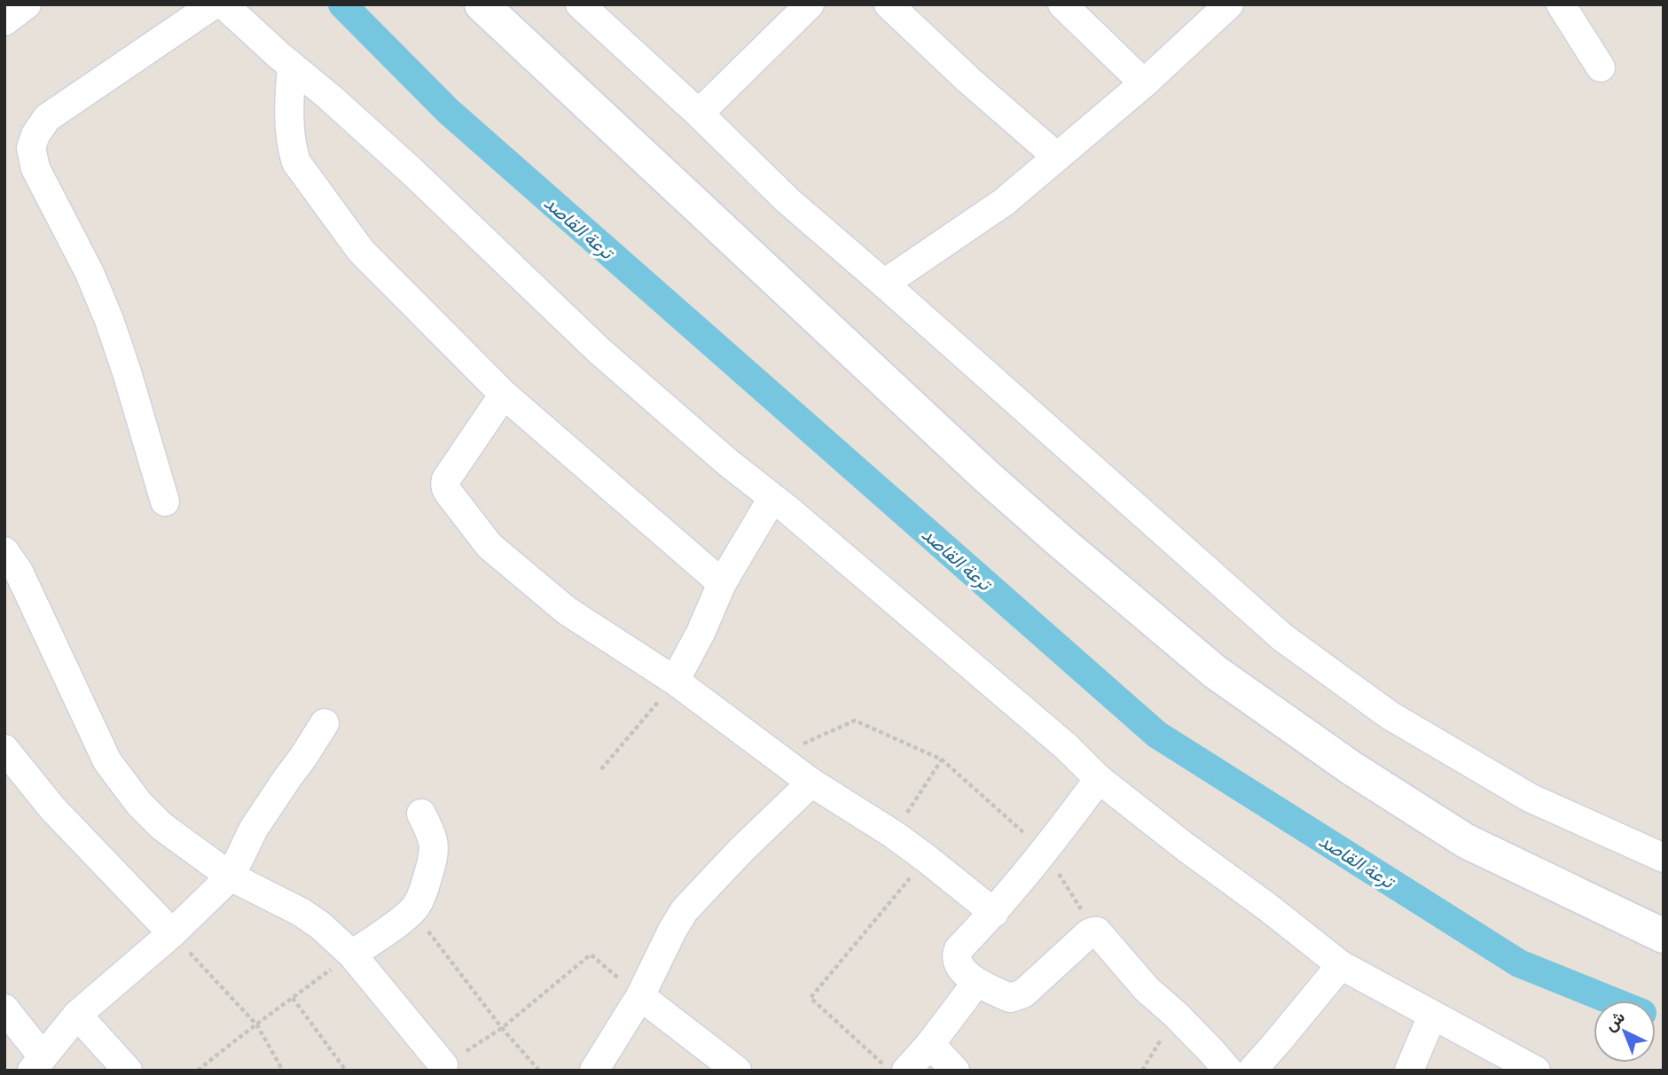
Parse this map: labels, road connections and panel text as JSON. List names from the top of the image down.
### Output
{
  "water": ["ترعة القاصد"],
  "north": "top left"
}
